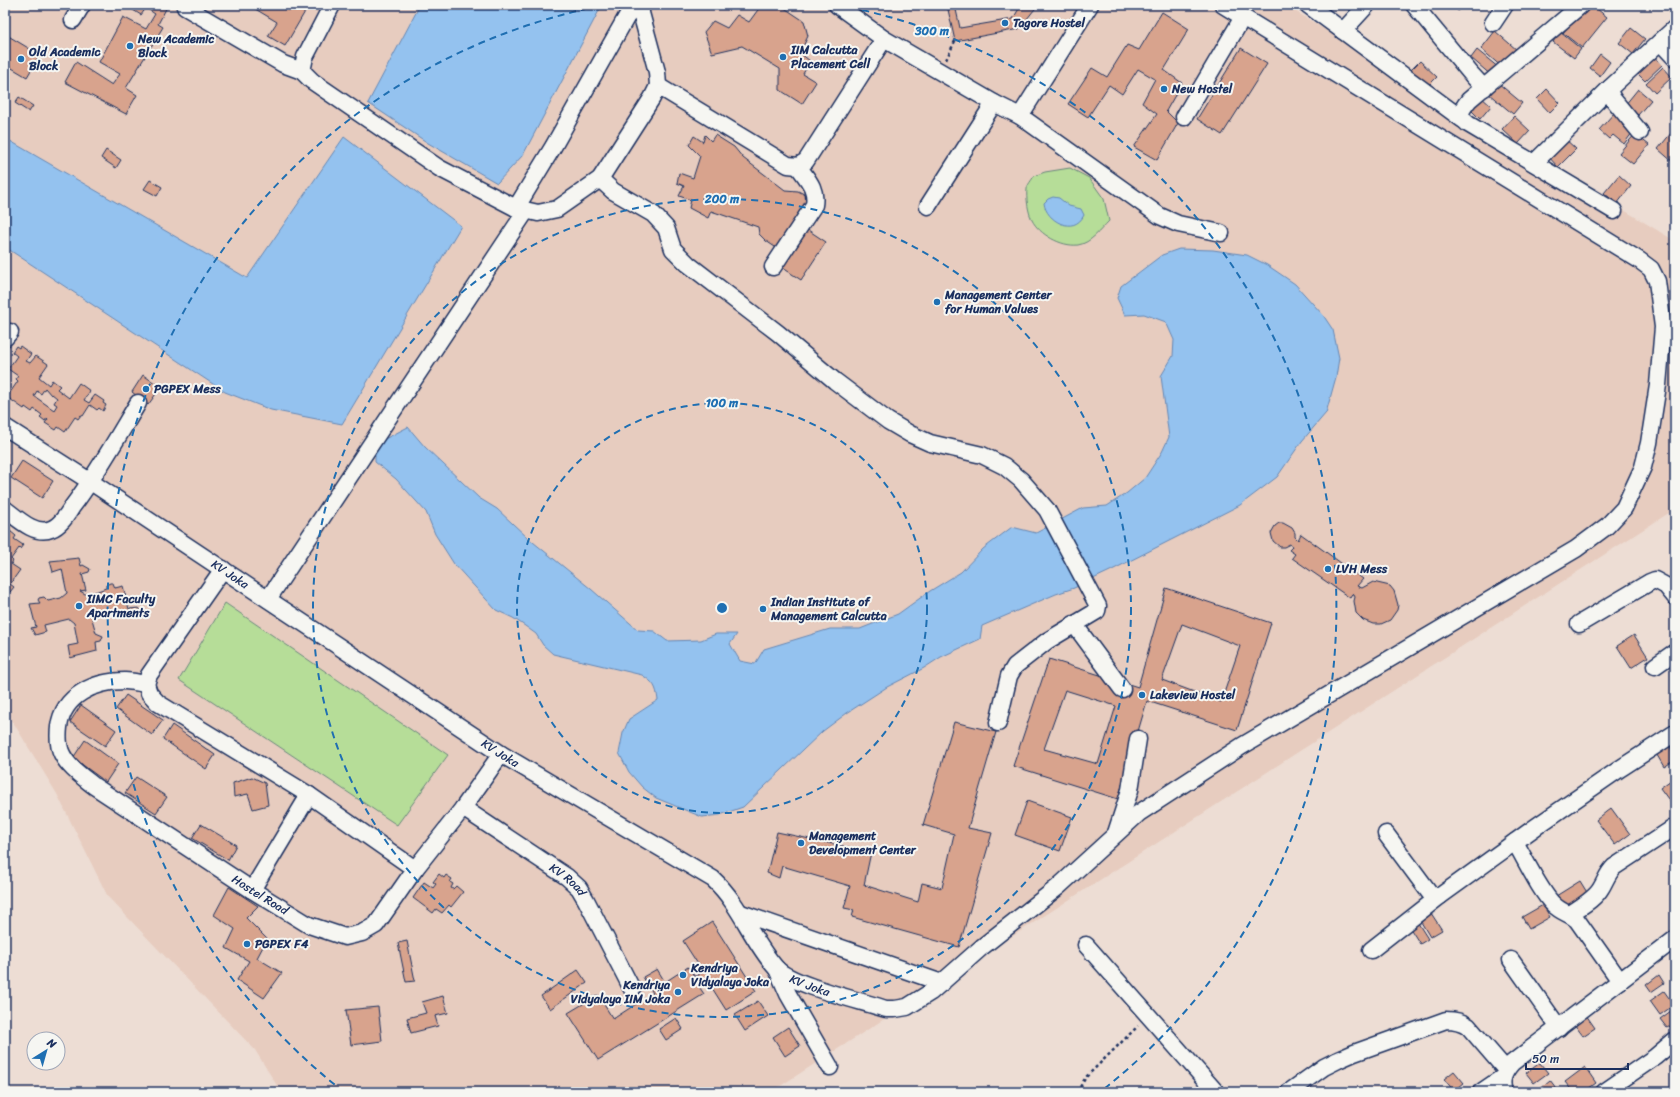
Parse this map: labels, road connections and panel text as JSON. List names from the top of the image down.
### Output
{
  "streets": {
    "street": ["KV Joka", "KV Road", "Hostel Road"]
  },
  "crossings": [
    ["KV Joka", "Hostel Road"],
    ["KV Road", "Hostel Road"]
  ],
  "places": [
    "Tagore Hostel",
    "New Academic Block",
    "IIM Calcutta Placement Cell",
    "Old Academic Block",
    "New Hostel",
    "Management Center for Human Values",
    "PGPEX Mess",
    "LVH Mess",
    "IIMC Faculty Apartments",
    "Indian Institute of Management Calcutta",
    "Lakeview Hostel",
    "Management Development Center",
    "PGPEX F4",
    "Kendriya Vidyalaya Joka",
    "Kendriya Vidyalaya IIM Joka"
  ],
  "scale_bar": "50 m",
  "north": "top right",
  "rings": ["300 m", "200 m", "100 m"]
}
